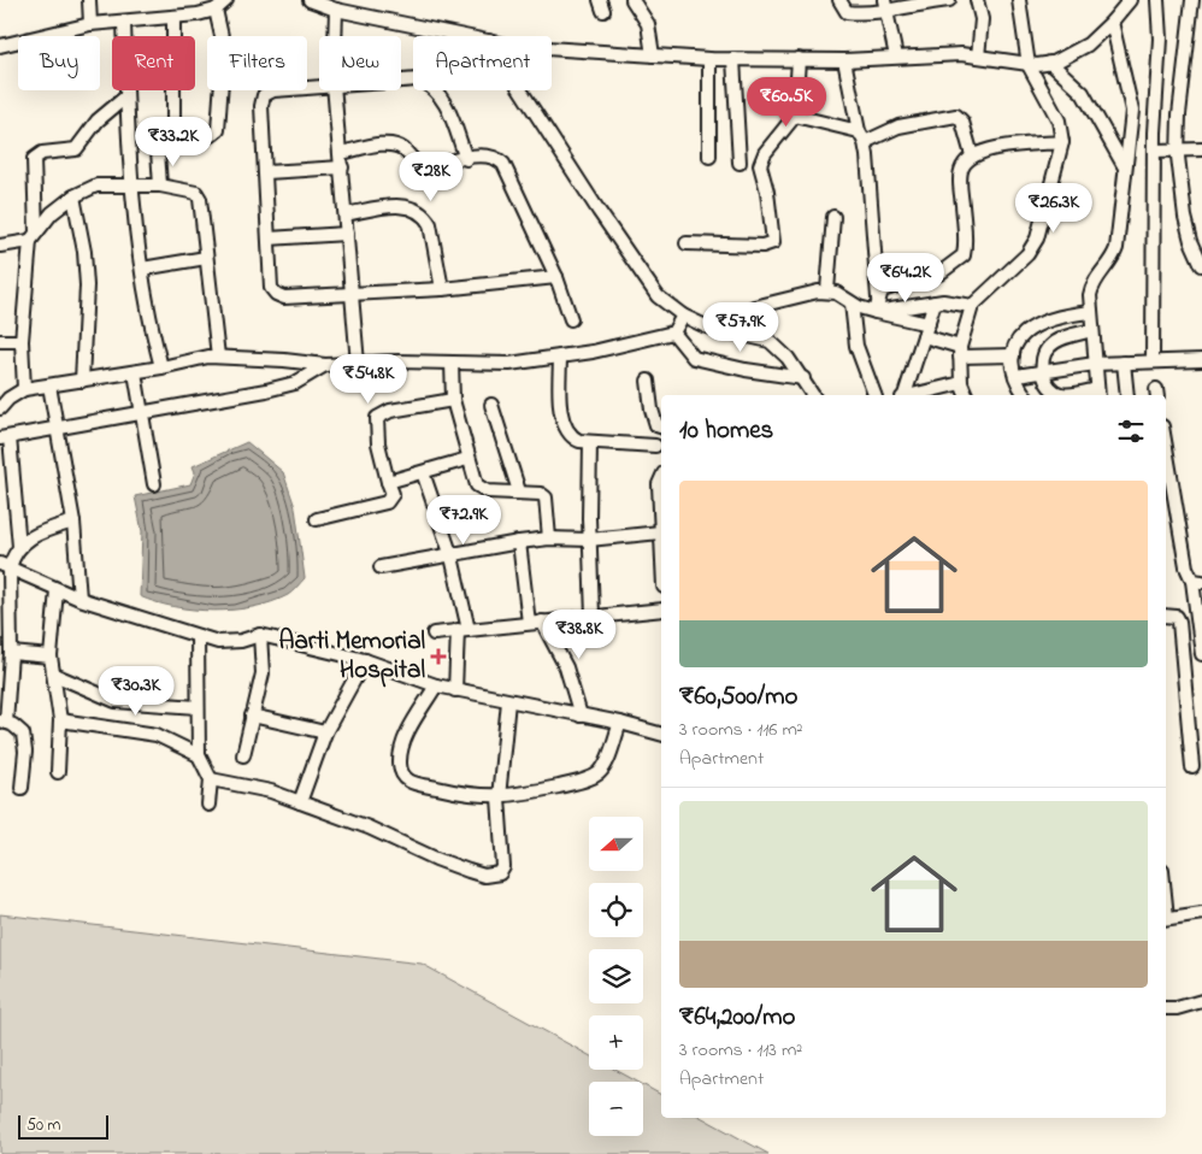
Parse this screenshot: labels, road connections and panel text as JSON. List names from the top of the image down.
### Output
{
  "places": {
    "health": ["Aarti Memorial Hospital"]
  },
  "scale_bar": "50 m",
  "north": "left",
  "page": {
    "chip": [
      "Buy",
      "Rent",
      "Filters",
      "New",
      "Apartment"
    ],
    "price": [
      "₹60.5K",
      "₹33.2K",
      "₹28K",
      "₹26.3K",
      "₹64.2K",
      "₹57.9K",
      "₹54.8K",
      "₹72.9K",
      "₹38.8K",
      "₹30.3K"
    ],
    "heading": "10 homes",
    "list": [
      {
        "name": "₹60,500/mo",
        "note": "3 rooms · 116 m² · Apartment"
      },
      {
        "name": "₹64,200/mo",
        "note": "3 rooms · 113 m² · Apartment"
      }
    ],
    "map_buttons": ["+", "−"],
    "scale": "50 m"
  }
}
